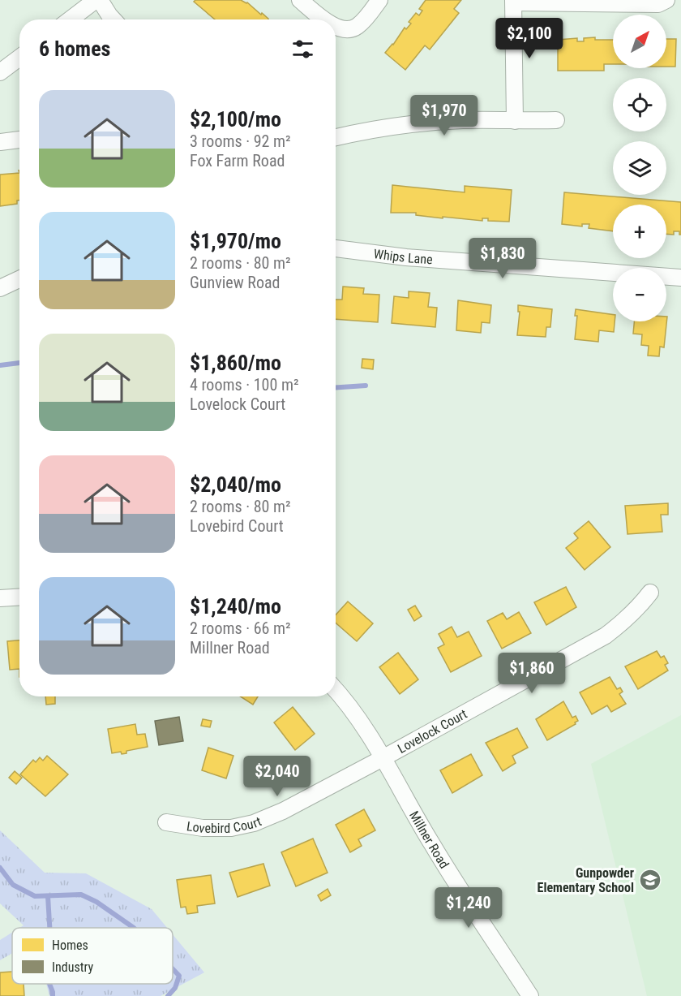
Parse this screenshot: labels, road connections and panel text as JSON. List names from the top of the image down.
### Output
{
  "streets": {
    "street": [
      "Whips Lane",
      "Lovelock Court",
      "Lovebird Court",
      "Millner Road"
    ]
  },
  "crossings": [
    ["Lovelock Court", "Lovebird Court"],
    ["Lovelock Court", "Millner Road"],
    ["Lovebird Court", "Millner Road"]
  ],
  "places": {
    "school or university": ["Gunpowder Elementary School"]
  },
  "legend": ["Homes", "Industry"],
  "north": "top right",
  "page": {
    "map_buttons": ["+", "−"],
    "price": [
      "$2,100",
      "$1,970",
      "$1,830",
      "$1,860",
      "$2,040",
      "$1,240"
    ],
    "heading": "6 homes",
    "list": [
      {
        "name": "$2,100/mo",
        "note": "3 rooms · 92 m² · Fox Farm Road"
      },
      {
        "name": "$1,970/mo",
        "note": "2 rooms · 80 m² · Gunview Road"
      },
      {
        "name": "$1,860/mo",
        "note": "4 rooms · 100 m² · Lovelock Court"
      },
      {
        "name": "$2,040/mo",
        "note": "2 rooms · 80 m² · Lovebird Court"
      },
      {
        "name": "$1,240/mo",
        "note": "2 rooms · 66 m² · Millner Road"
      }
    ]
  }
}
